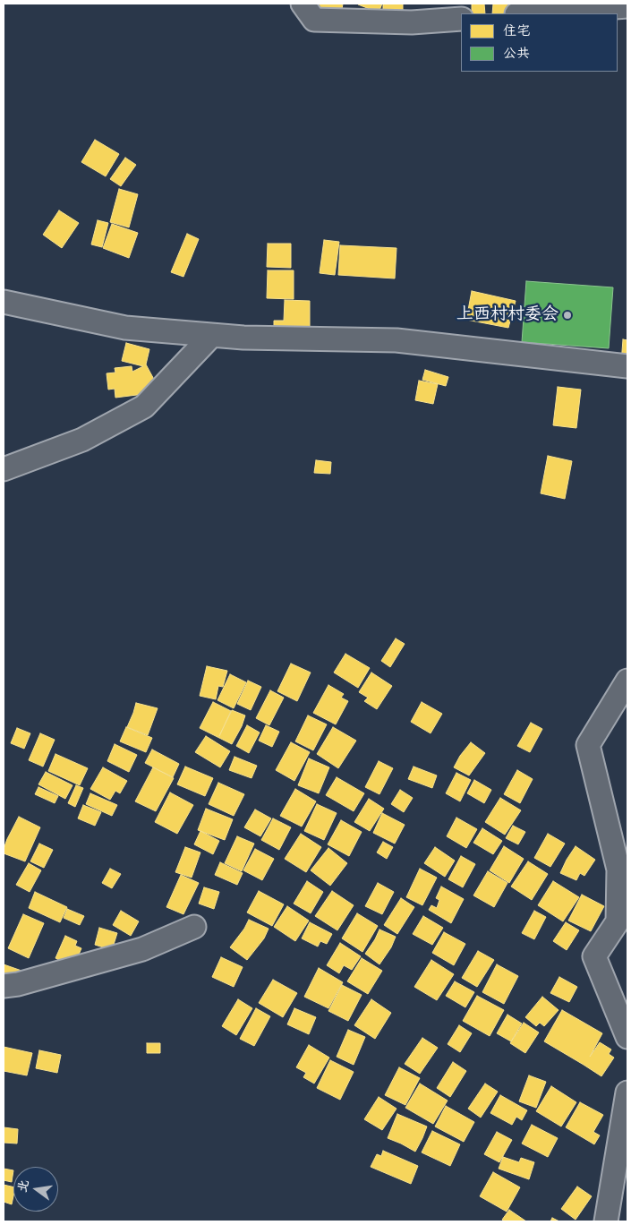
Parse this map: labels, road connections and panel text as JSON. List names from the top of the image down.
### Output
{
  "places": ["上西村村委会"],
  "legend": ["住宅", "公共"],
  "north": "left"
}
